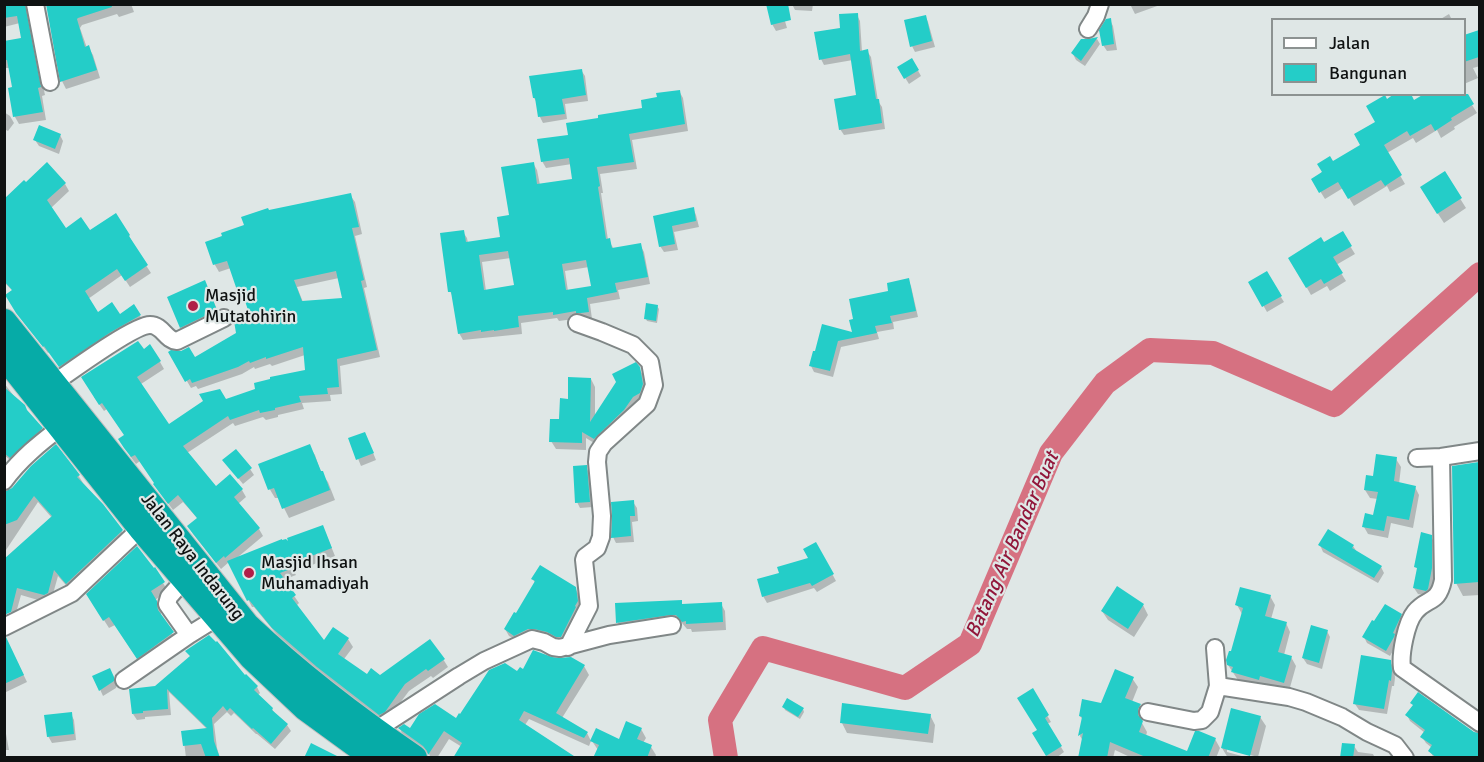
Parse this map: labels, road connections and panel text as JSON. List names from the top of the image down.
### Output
{
  "streets": {
    "highway": ["Jalan Raya Indarung"]
  },
  "water": ["Batang Air Bandar Buat"],
  "places": ["Masjid Mutatohirin", "Masjid Ihsan Muhamadiyah"],
  "legend": ["Jalan", "Bangunan"]
}
